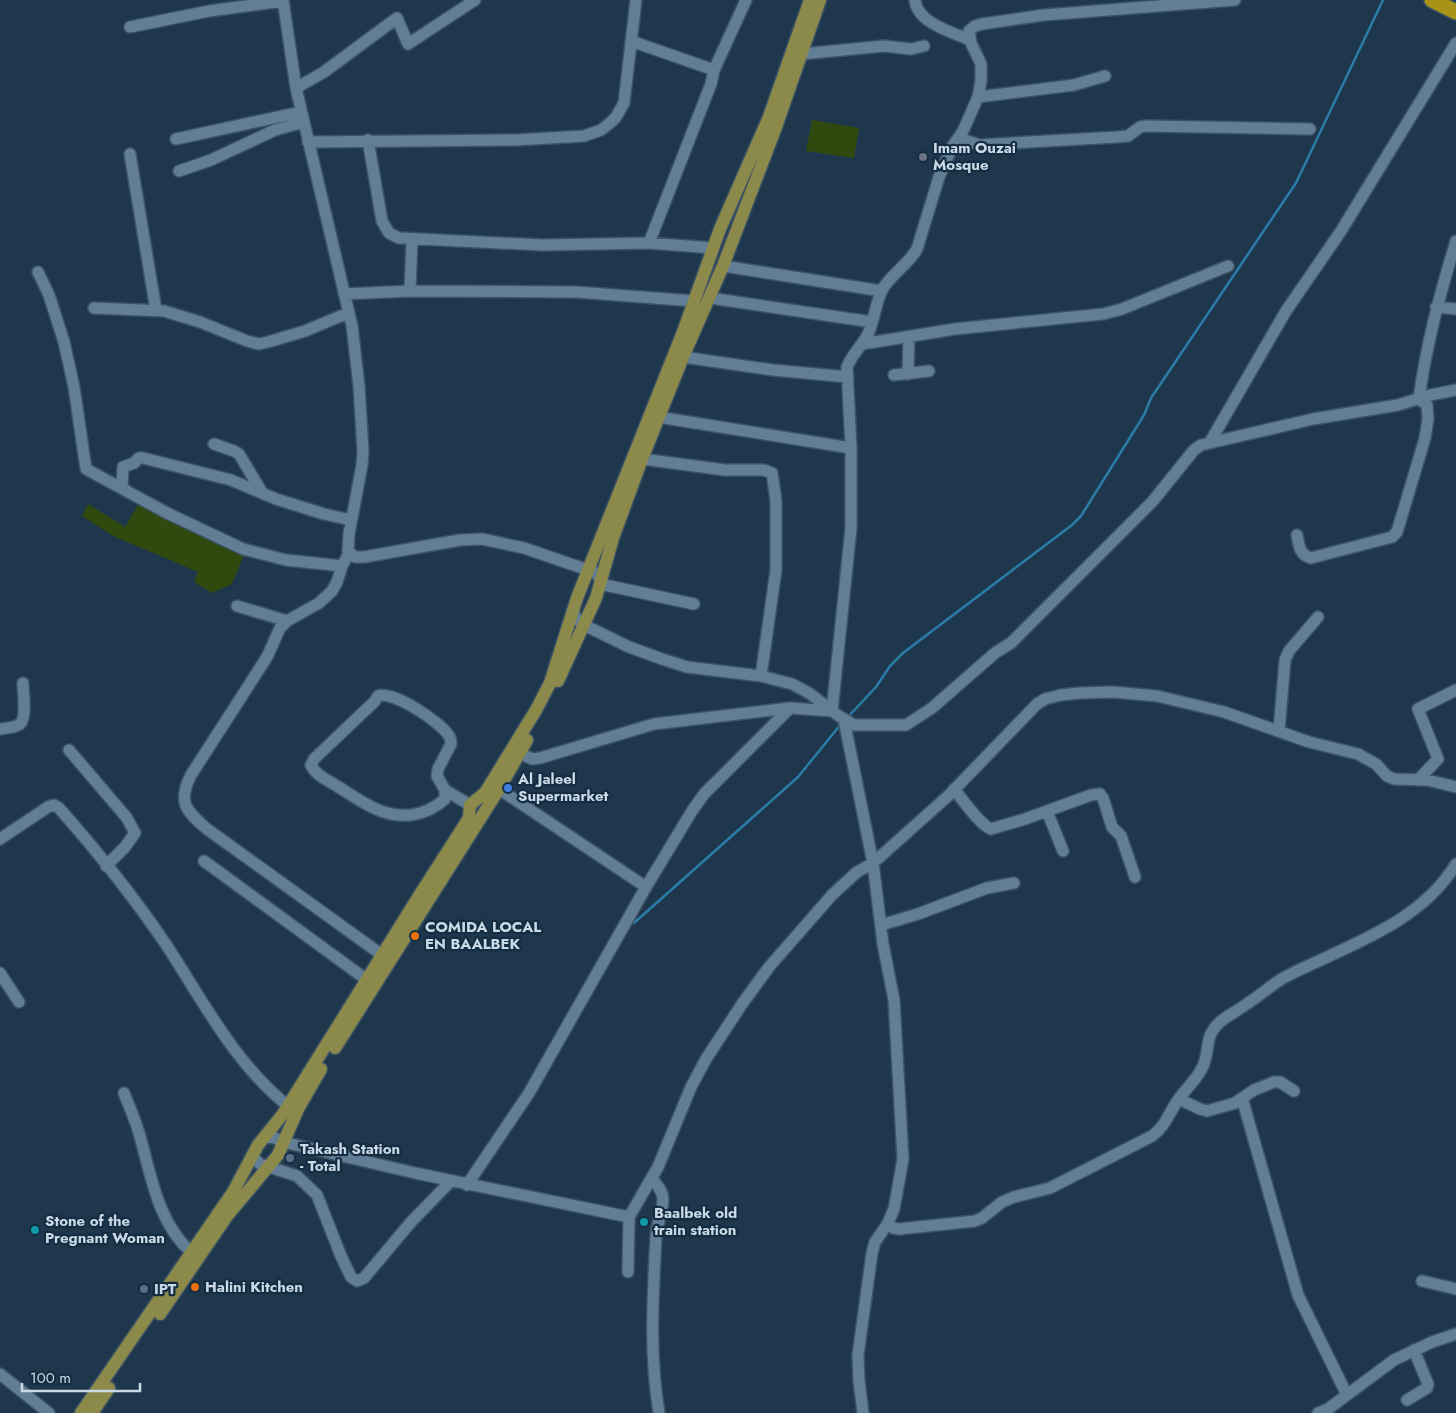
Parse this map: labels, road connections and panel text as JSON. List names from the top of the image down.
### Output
{
  "places": [
    "Imam Ouzai Mosque",
    "Al Jaleel Supermarket",
    "COMIDA LOCAL EN BAALBEK",
    "Takash Station - Total",
    "Baalbek old train station",
    "Stone of the Pregnant Woman",
    "Halini Kitchen",
    "IPT"
  ],
  "scale_bar": "100 m"
}
